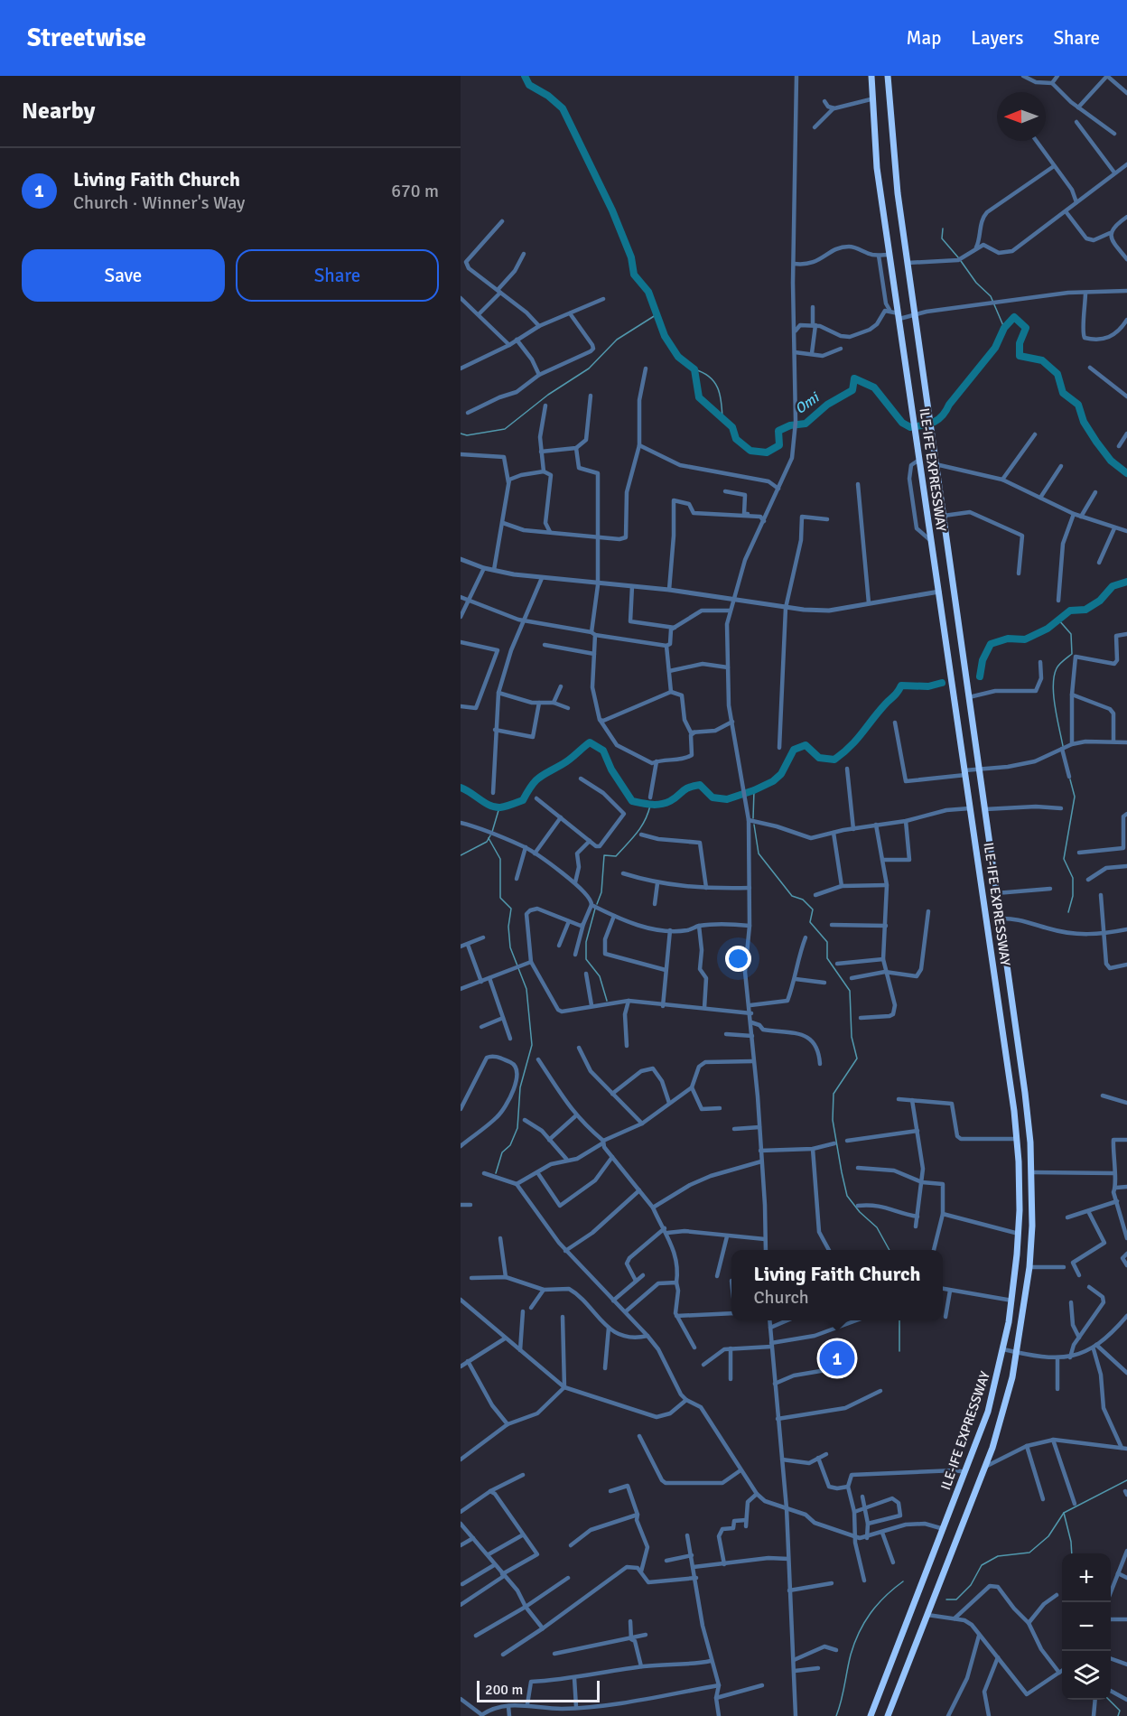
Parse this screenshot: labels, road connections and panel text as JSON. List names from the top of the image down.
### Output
{
  "streets": {
    "highway": ["ILE-IFE EXPRESSWAY"]
  },
  "water": ["Omi"],
  "scale_bar": "200 m",
  "north": "left",
  "page": {
    "header": "Streetwise",
    "nav": ["Map", "Layers", "Share"],
    "heading": "Nearby",
    "list": [
      {
        "mark": "1",
        "name": "Living Faith Church",
        "note": "Church · Winner's Way",
        "value": "670 m"
      }
    ],
    "buttons": ["Save", "Share"],
    "popup": ["Living Faith Church", "Church"],
    "pins": "1",
    "map_buttons": ["+", "−"],
    "scale": "200 m"
  }
}
